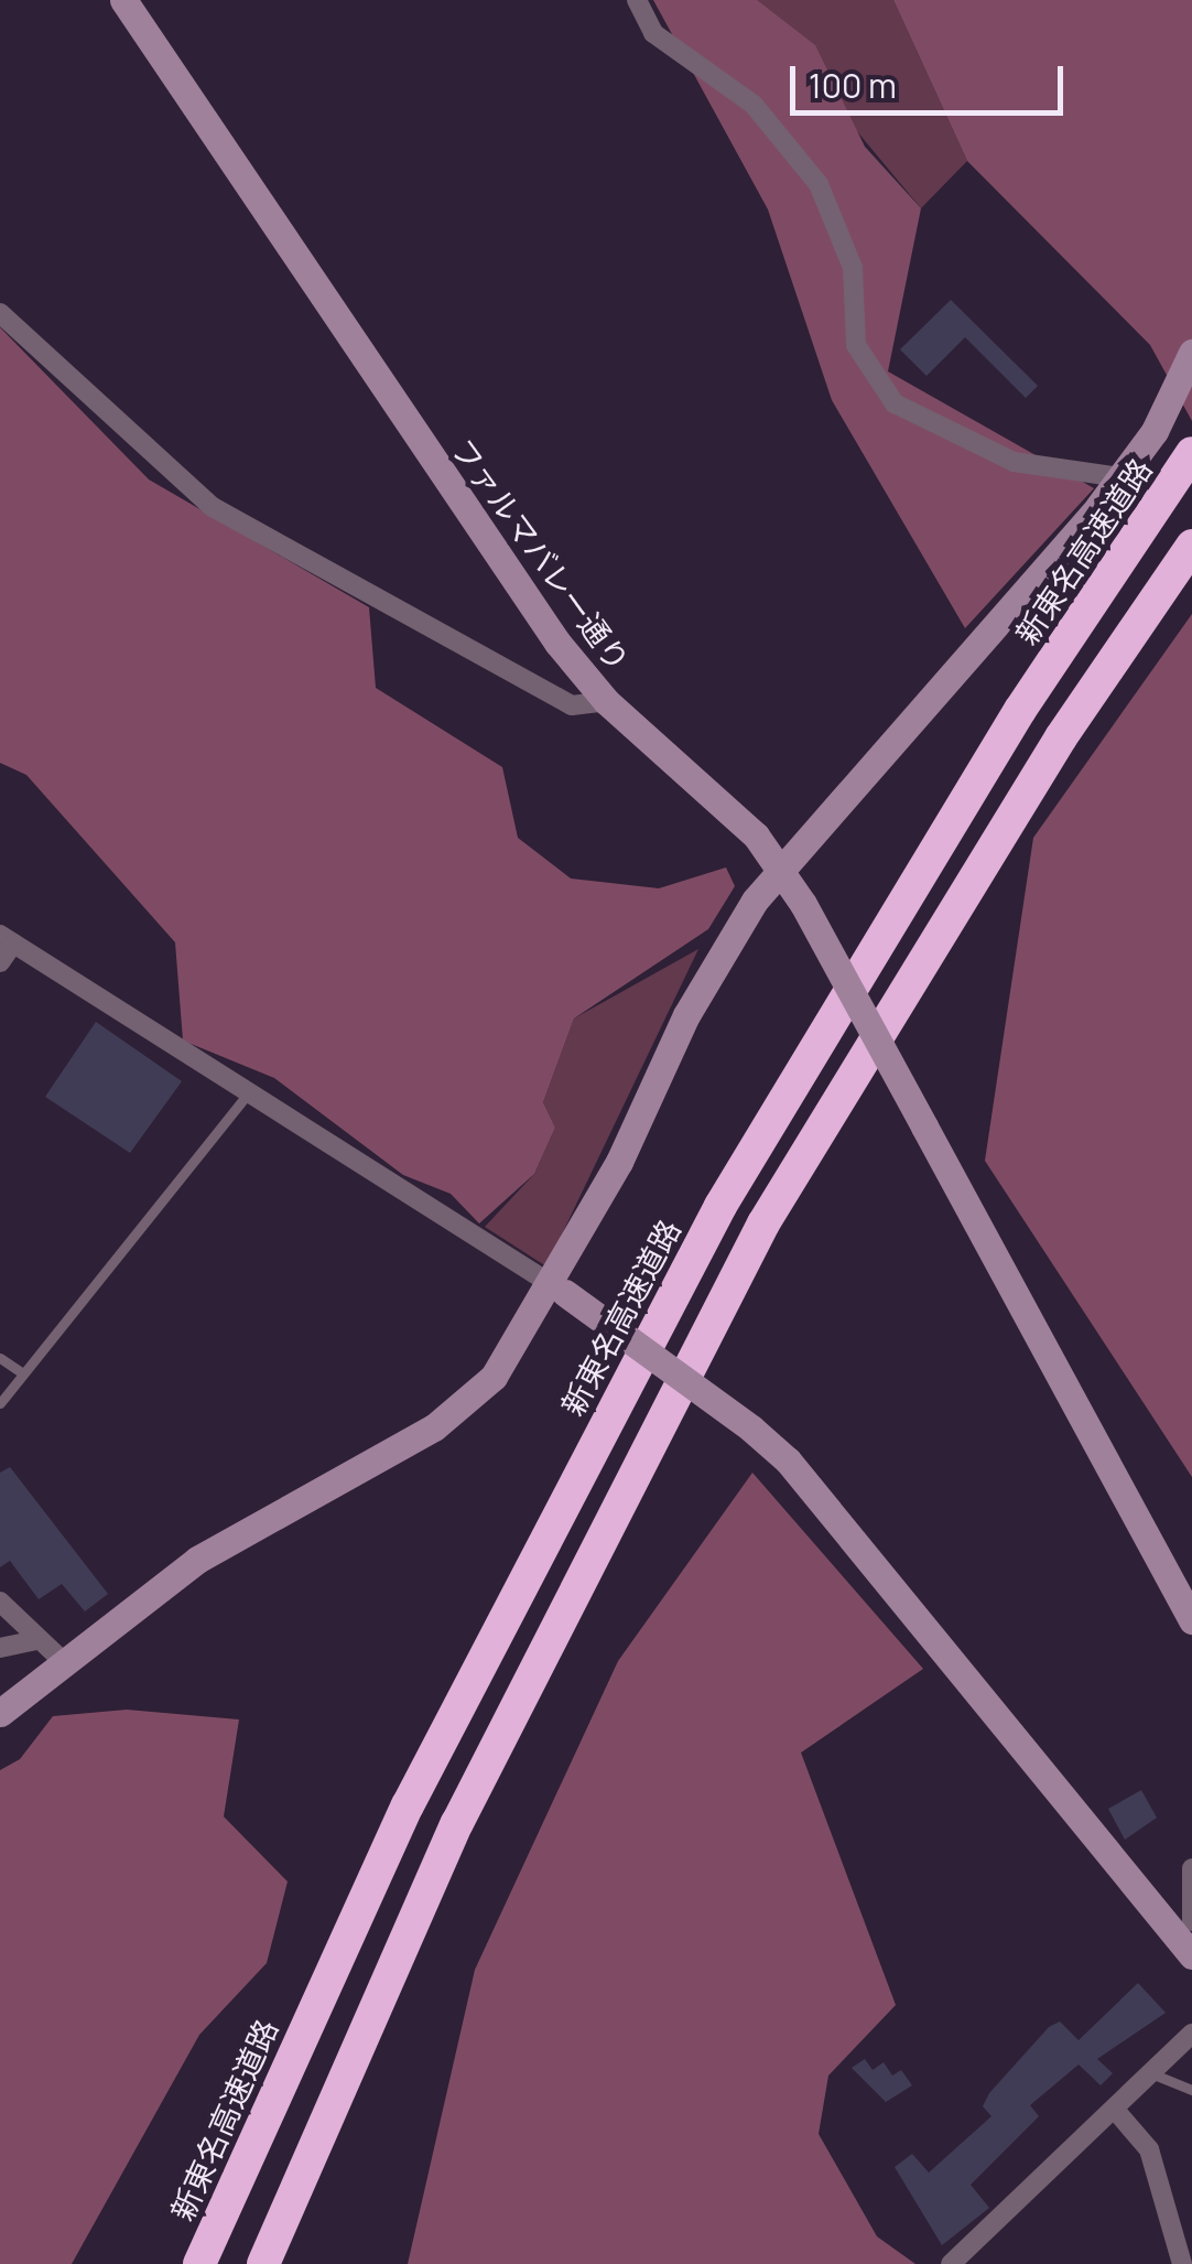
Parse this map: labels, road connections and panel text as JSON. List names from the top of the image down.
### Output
{
  "streets": {
    "highway": ["新東名高速道路"],
    "street": ["ファルマバレー通り"]
  },
  "scale_bar": "100 m"
}
